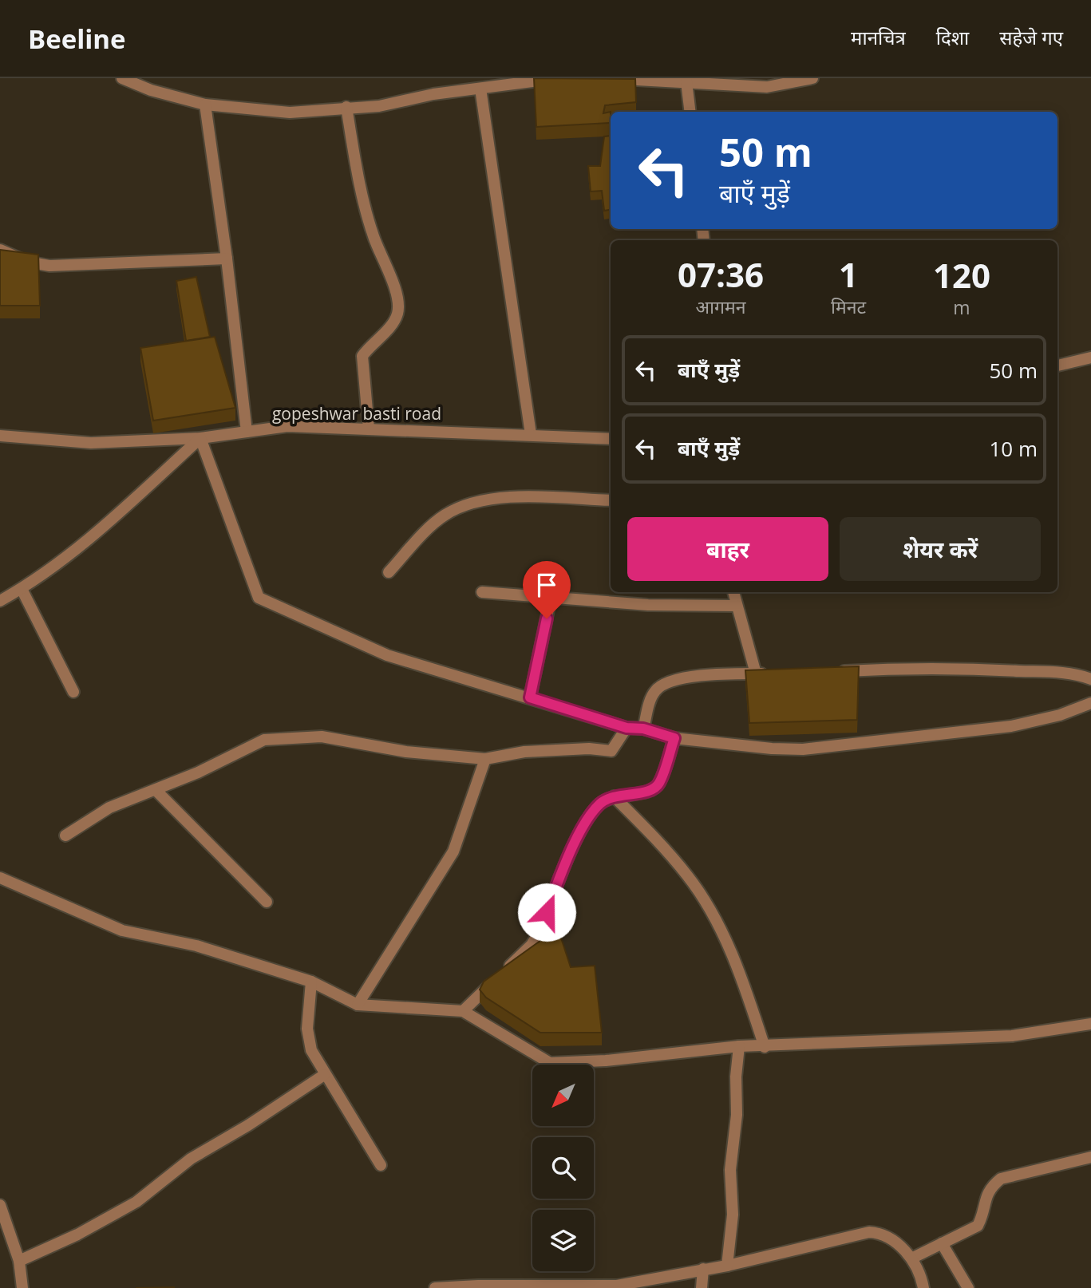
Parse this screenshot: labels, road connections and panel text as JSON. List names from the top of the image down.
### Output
{
  "streets": {
    "street": ["gopeshwar basti road"]
  },
  "north": "bottom left",
  "page": {
    "header": "Beeline",
    "nav": ["मानचित्र", "दिशा", "सहेजे गए"],
    "turn": ["50 m", "बाएँ मुड़ें"],
    "eta": [
      "07:36",
      "आगमन",
      "1",
      "मिनट",
      "120",
      "m"
    ],
    "list": [
      {
        "name": "बाएँ मुड़ें",
        "value": "50 m"
      },
      {
        "name": "बाएँ मुड़ें",
        "value": "10 m"
      }
    ],
    "buttons": ["बाहर", "शेयर करें"]
  }
}
